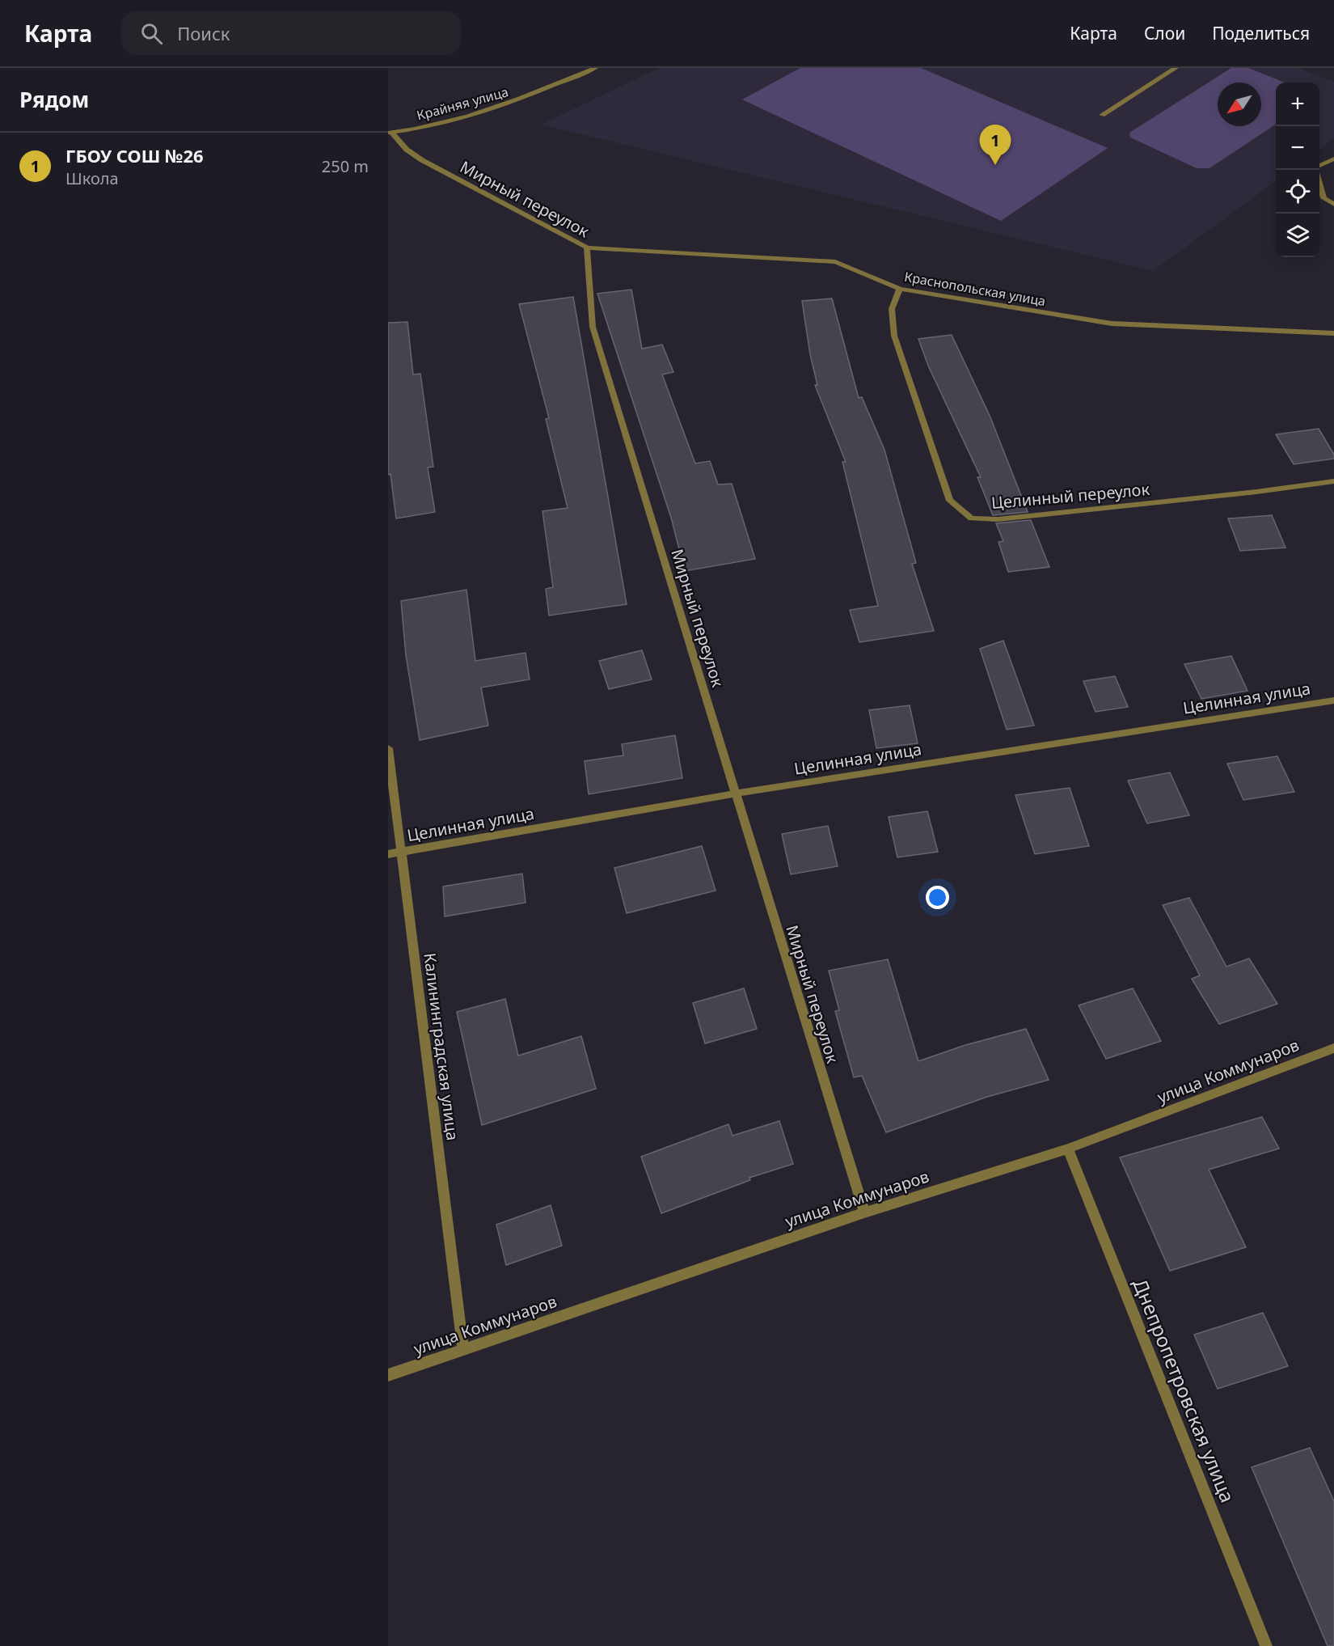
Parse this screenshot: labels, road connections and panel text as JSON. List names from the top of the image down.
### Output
{
  "streets": {
    "street": [
      "Крайняя улица",
      "Мирный переулок",
      "Краснопольская улица",
      "Целинный переулок",
      "Целинная улица",
      "Калининградская улица",
      "улица Коммунаров",
      "Днепропетровская улица"
    ]
  },
  "crossings": [
    ["Крайняя улица", "Мирный переулок"],
    ["Мирный переулок", "Краснопольская улица"],
    ["Мирный переулок", "Целинная улица"],
    ["Мирный переулок", "улица Коммунаров"],
    ["Краснопольская улица", "Целинный переулок"],
    ["Целинная улица", "Калининградская улица"],
    ["Калининградская улица", "улица Коммунаров"],
    ["улица Коммунаров", "Днепропетровская улица"]
  ],
  "north": "bottom left",
  "page": {
    "header": "Карта",
    "search": "Поиск",
    "nav": ["Карта", "Слои", "Поделиться"],
    "heading": "Рядом",
    "map_buttons": ["+", "−"],
    "pins": "1",
    "list": [
      {
        "mark": "1",
        "name": "ГБОУ СОШ №26",
        "note": "Школа",
        "value": "250 m"
      }
    ]
  }
}
